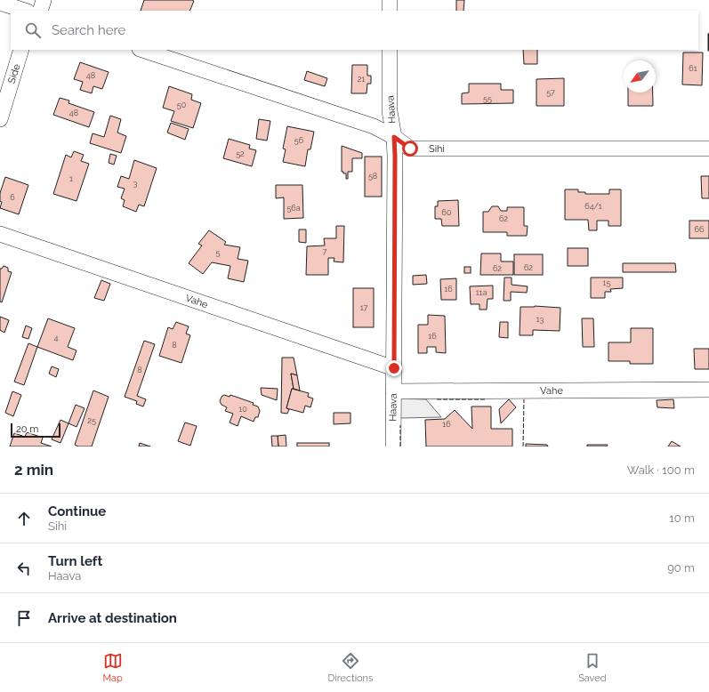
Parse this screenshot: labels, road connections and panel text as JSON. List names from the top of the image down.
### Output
{
  "streets": {
    "street": [
      "Side",
      "Haava",
      "Sihi",
      "Vahe"
    ]
  },
  "crossings": [
    ["Haava", "Sihi"],
    ["Haava", "Vahe"]
  ],
  "house_numbers": [
    "61",
    "48",
    "21",
    "57",
    "55",
    "50",
    "48",
    "56",
    "52",
    "58",
    "1",
    "3",
    "6",
    "64/1",
    "56a",
    "60",
    "62",
    "66",
    "7",
    "5",
    "62",
    "62",
    "15",
    "16",
    "11a",
    "17",
    "13",
    "16",
    "4",
    "8",
    "8",
    "10",
    "25",
    "16"
  ],
  "scale_bar": "20 m",
  "north": "bottom left",
  "page": {
    "search": "Search here",
    "scale": "20 m",
    "heading": ["2 min", "Walk · 100 m"],
    "list": [
      ["Continue", "Sihi", "10 m"],
      ["Turn left", "Haava", "90 m"],
      "Arrive at destination"
    ],
    "nav": ["Map", "Directions", "Saved"]
  }
}
